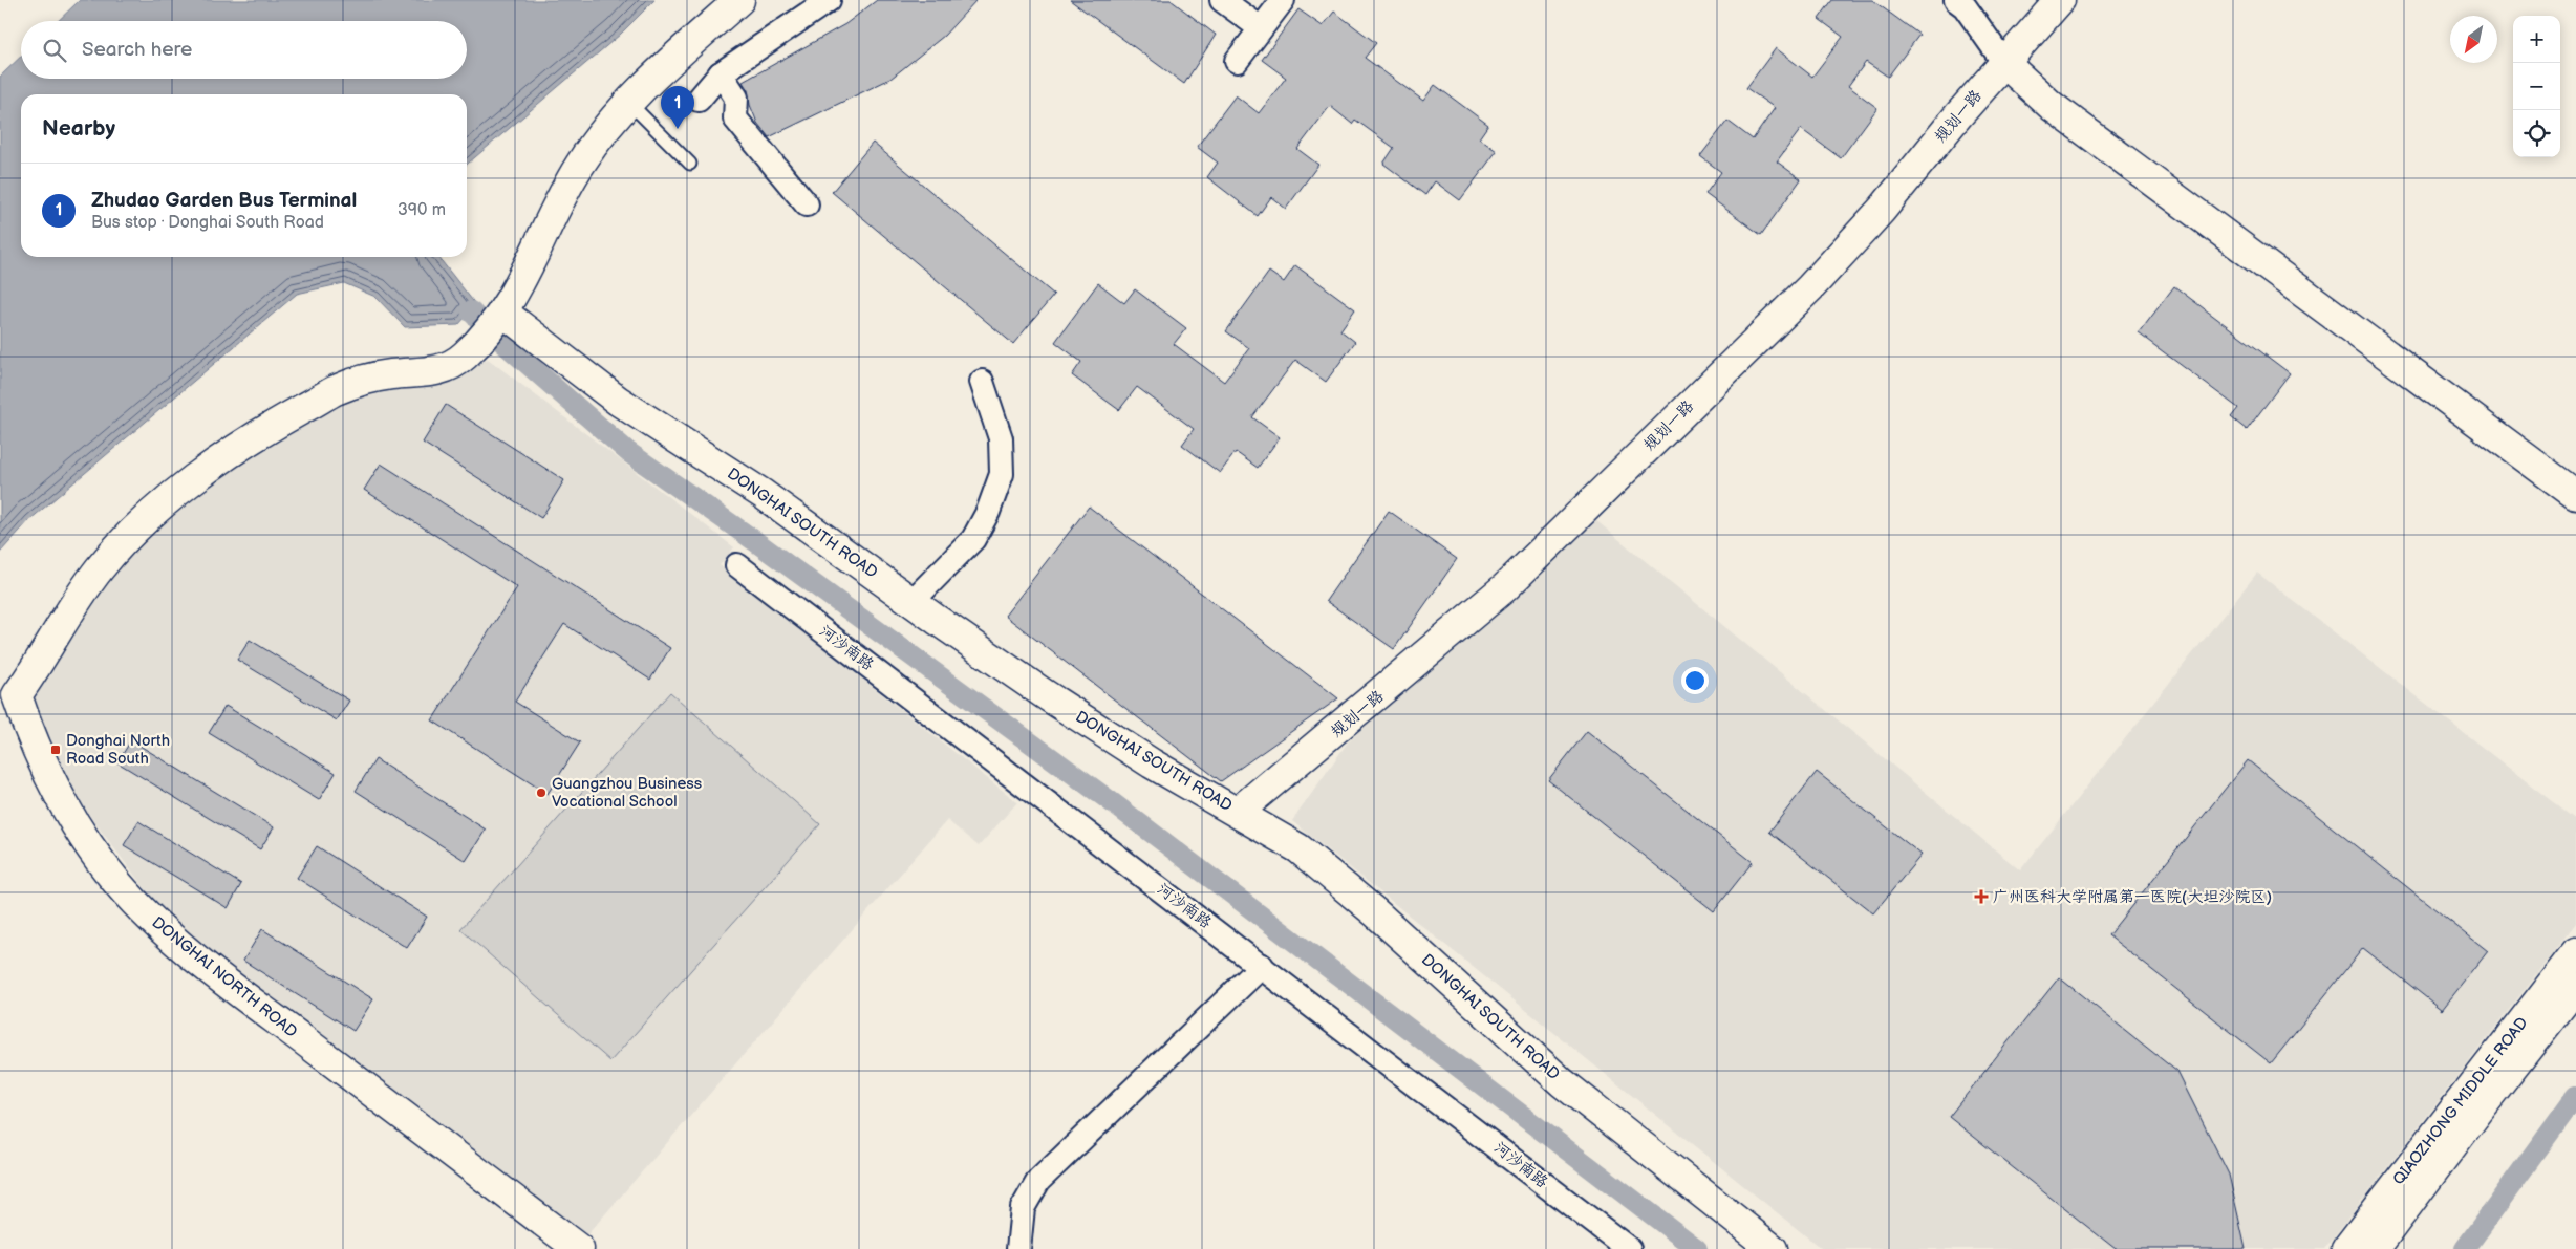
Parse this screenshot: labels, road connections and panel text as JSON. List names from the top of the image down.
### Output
{
  "streets": {
    "street": [
      "规划一路",
      "DONGHAI SOUTH ROAD",
      "河沙南路",
      "DONGHAI NORTH ROAD",
      "QIAOZHONG MIDDLE ROAD"
    ]
  },
  "crossings": [
    ["规划一路", "DONGHAI SOUTH ROAD"],
    ["DONGHAI SOUTH ROAD", "DONGHAI NORTH ROAD"]
  ],
  "places": {
    "transit": ["Donghai North Road South"],
    "other": ["Guangzhou Business Vocational School"],
    "health": ["广州医科大学附属第一医院(大坦沙院区)"]
  },
  "north": "bottom left",
  "page": {
    "map_buttons": ["+", "−"],
    "search": "Search here",
    "pins": "1",
    "heading": "Nearby",
    "list": [
      {
        "mark": "1",
        "name": "Zhudao Garden Bus Terminal",
        "note": "Bus stop · Donghai South Road",
        "value": "390 m"
      }
    ]
  }
}
